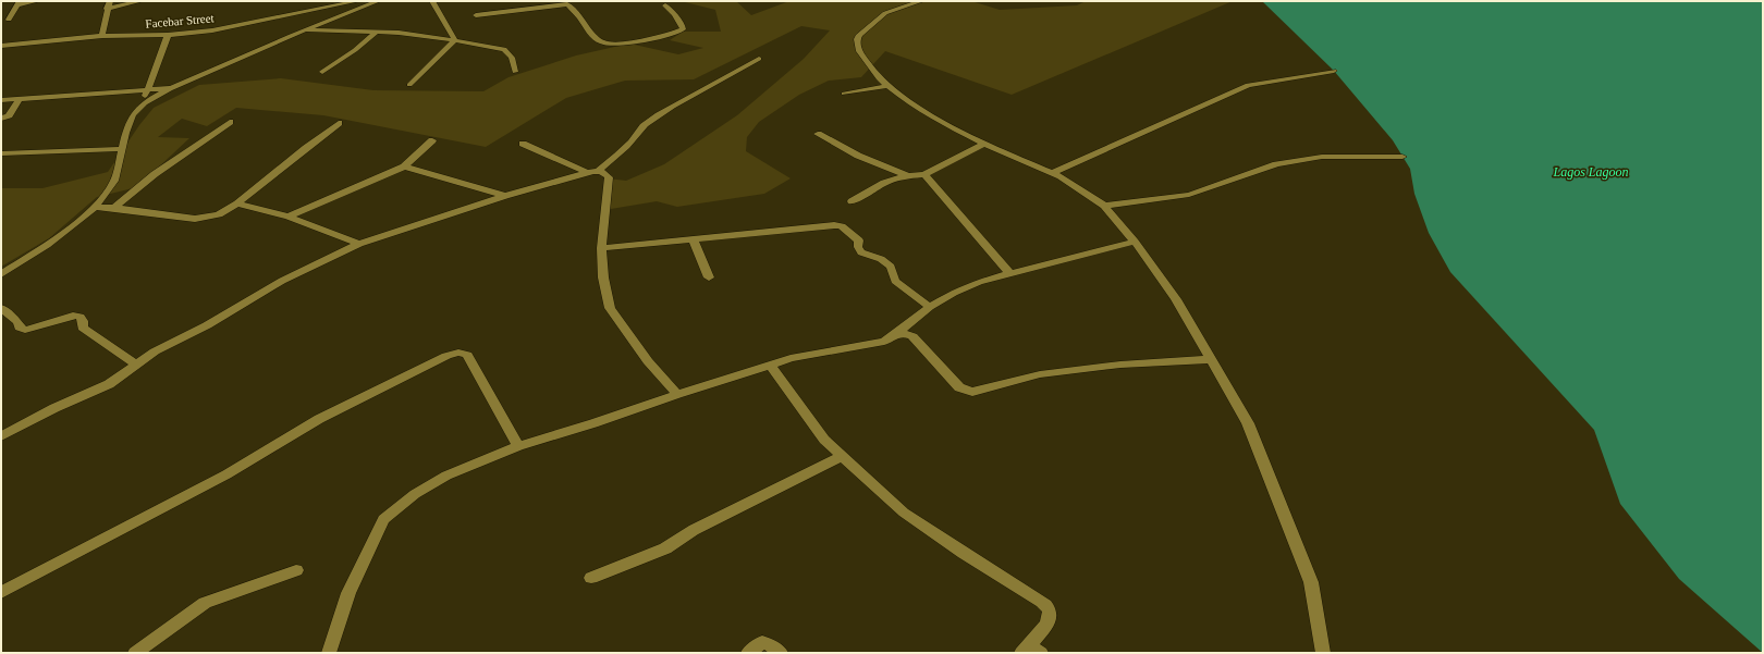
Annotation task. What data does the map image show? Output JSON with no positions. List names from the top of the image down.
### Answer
{
  "streets": {
    "street": ["Facebar Street"]
  },
  "water": ["Lagos Lagoon"]
}
